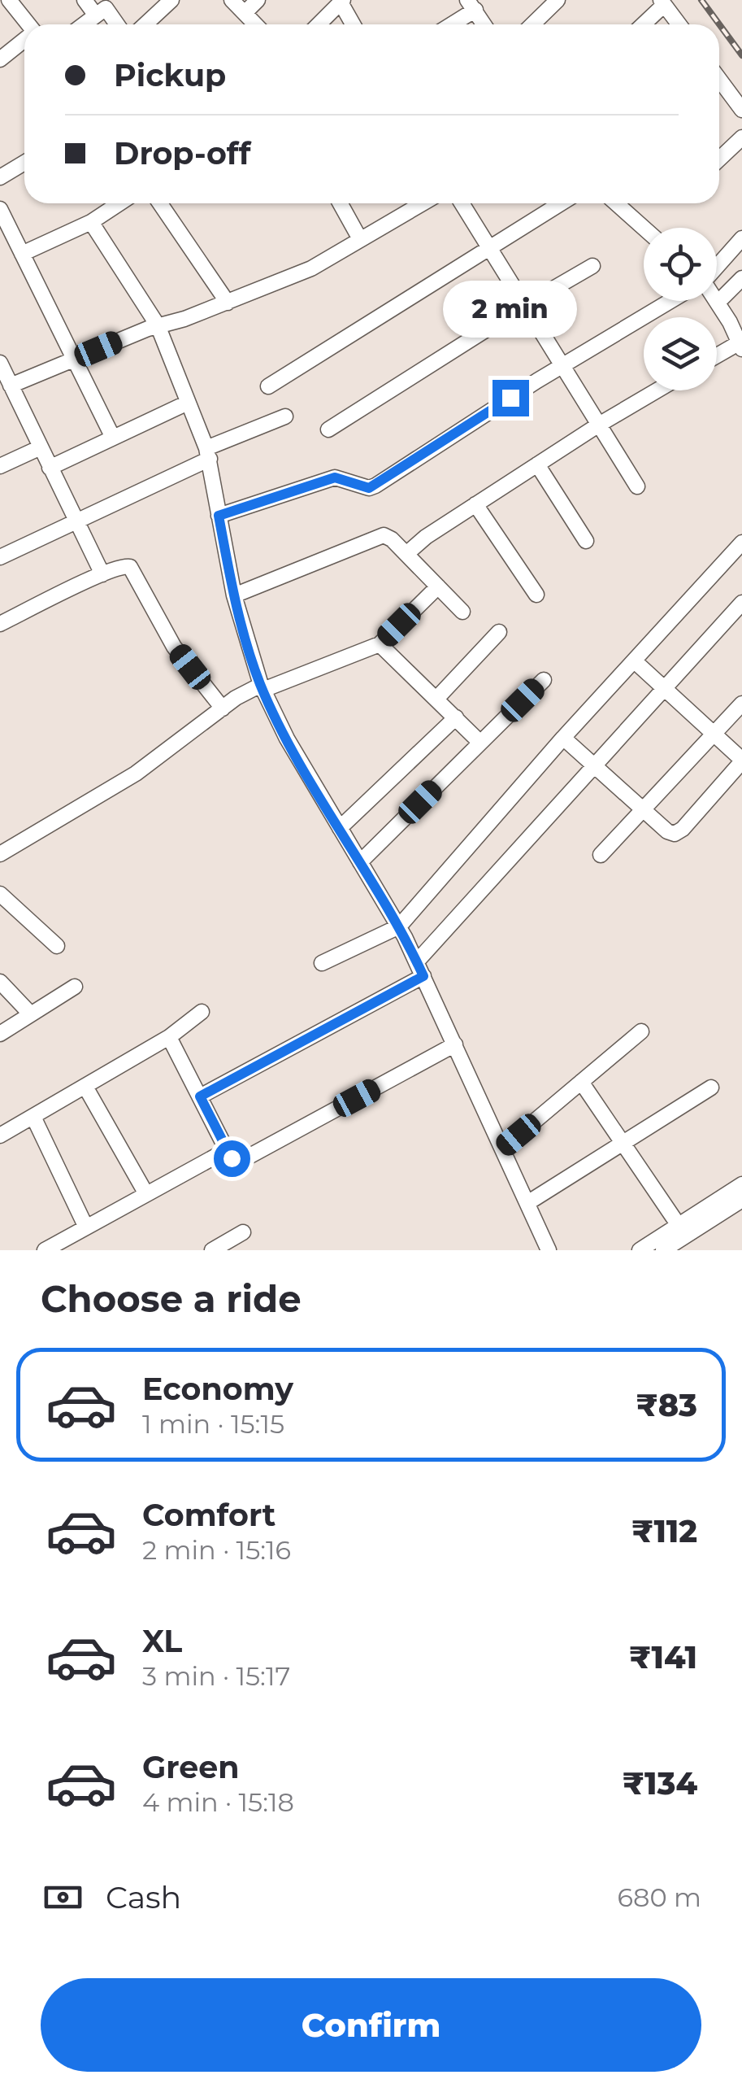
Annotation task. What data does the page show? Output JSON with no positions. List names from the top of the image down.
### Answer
{
  "page": {
    "banner": ["Pickup", "Drop-off"],
    "bubble": "2 min",
    "heading": "Choose a ride",
    "list": [
      {
        "name": "Economy",
        "note": "1 min · 15:15",
        "value": "₹83"
      },
      {
        "name": "Comfort",
        "note": "2 min · 15:16",
        "value": "₹112"
      },
      {
        "name": "XL",
        "note": "3 min · 15:17",
        "value": "₹141"
      },
      {
        "name": "Green",
        "note": "4 min · 15:18",
        "value": "₹134"
      }
    ],
    "pay": ["Cash", "680 m"],
    "buttons": "Confirm"
  }
}
